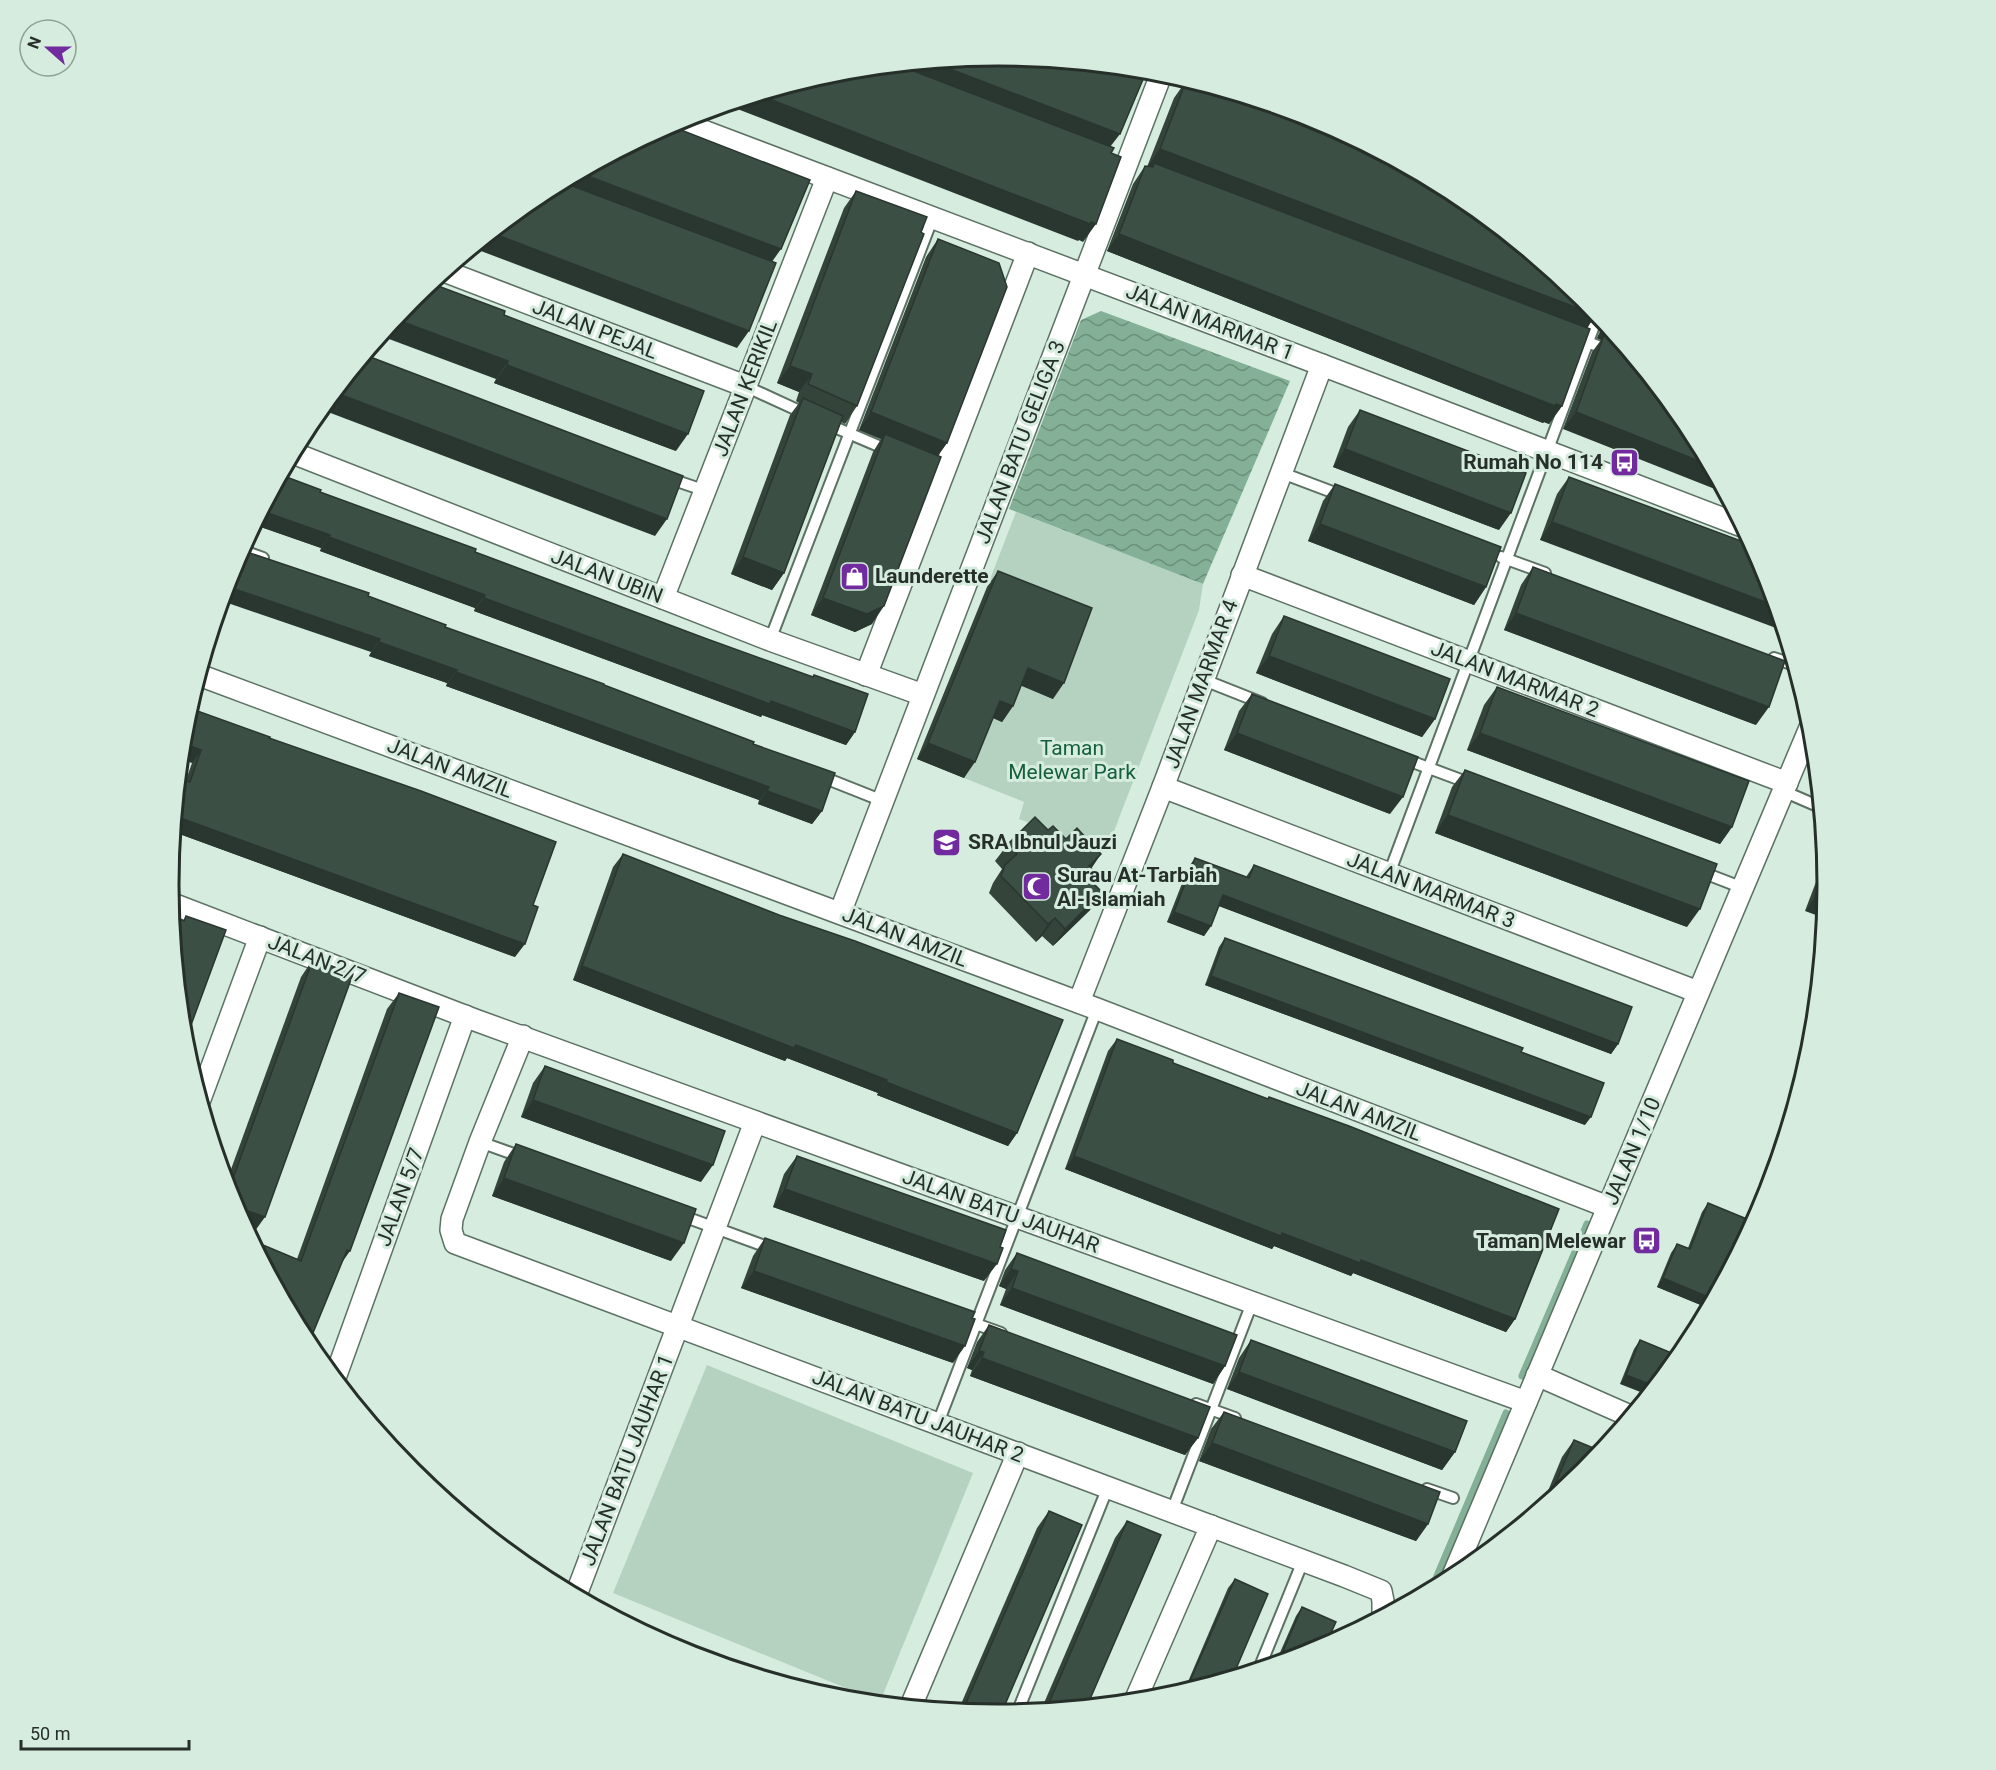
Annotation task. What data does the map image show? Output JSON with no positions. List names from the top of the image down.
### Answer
{
  "streets": {
    "street": [
      "JALAN MARMAR 1",
      "JALAN PEJAL",
      "JALAN KERIKIL",
      "JALAN BATU GELIGA 3",
      "JALAN UBIN",
      "JALAN MARMAR 2",
      "JALAN MARMAR 4",
      "JALAN AMZIL",
      "JALAN MARMAR 3",
      "JALAN 2/7",
      "JALAN 1/10",
      "JALAN 5/7",
      "JALAN BATU JAUHAR",
      "JALAN BATU JAUHAR 2",
      "JALAN BATU JAUHAR 1"
    ]
  },
  "crossings": [
    ["JALAN MARMAR 1", "JALAN KERIKIL"],
    ["JALAN MARMAR 1", "JALAN BATU GELIGA 3"],
    ["JALAN MARMAR 1", "JALAN MARMAR 4"],
    ["JALAN PEJAL", "JALAN KERIKIL"],
    ["JALAN KERIKIL", "JALAN UBIN"],
    ["JALAN BATU GELIGA 3", "JALAN UBIN"],
    ["JALAN BATU GELIGA 3", "JALAN AMZIL"],
    ["JALAN MARMAR 2", "JALAN MARMAR 4"],
    ["JALAN MARMAR 2", "JALAN 1/10"],
    ["JALAN MARMAR 4", "JALAN AMZIL"],
    ["JALAN MARMAR 4", "JALAN MARMAR 3"],
    ["JALAN AMZIL", "JALAN 1/10"],
    ["JALAN MARMAR 3", "JALAN 1/10"],
    ["JALAN 2/7", "JALAN 5/7"],
    ["JALAN 2/7", "JALAN BATU JAUHAR"],
    ["JALAN 1/10", "JALAN BATU JAUHAR"],
    ["JALAN 5/7", "JALAN BATU JAUHAR"],
    ["JALAN BATU JAUHAR", "JALAN BATU JAUHAR 1"],
    ["JALAN BATU JAUHAR 2", "JALAN BATU JAUHAR 1"]
  ],
  "parks": ["Taman Melewar Park"],
  "places": {
    "bus stop": ["Rumah No 114", "Taman Melewar"],
    "shop": ["Launderette"],
    "school or university": ["SRA Ibnul Jauzi"],
    "mosque": ["Surau At-Tarbiah Al-Islamiah"]
  },
  "scale_bar": "50 m",
  "north": "left"
}
